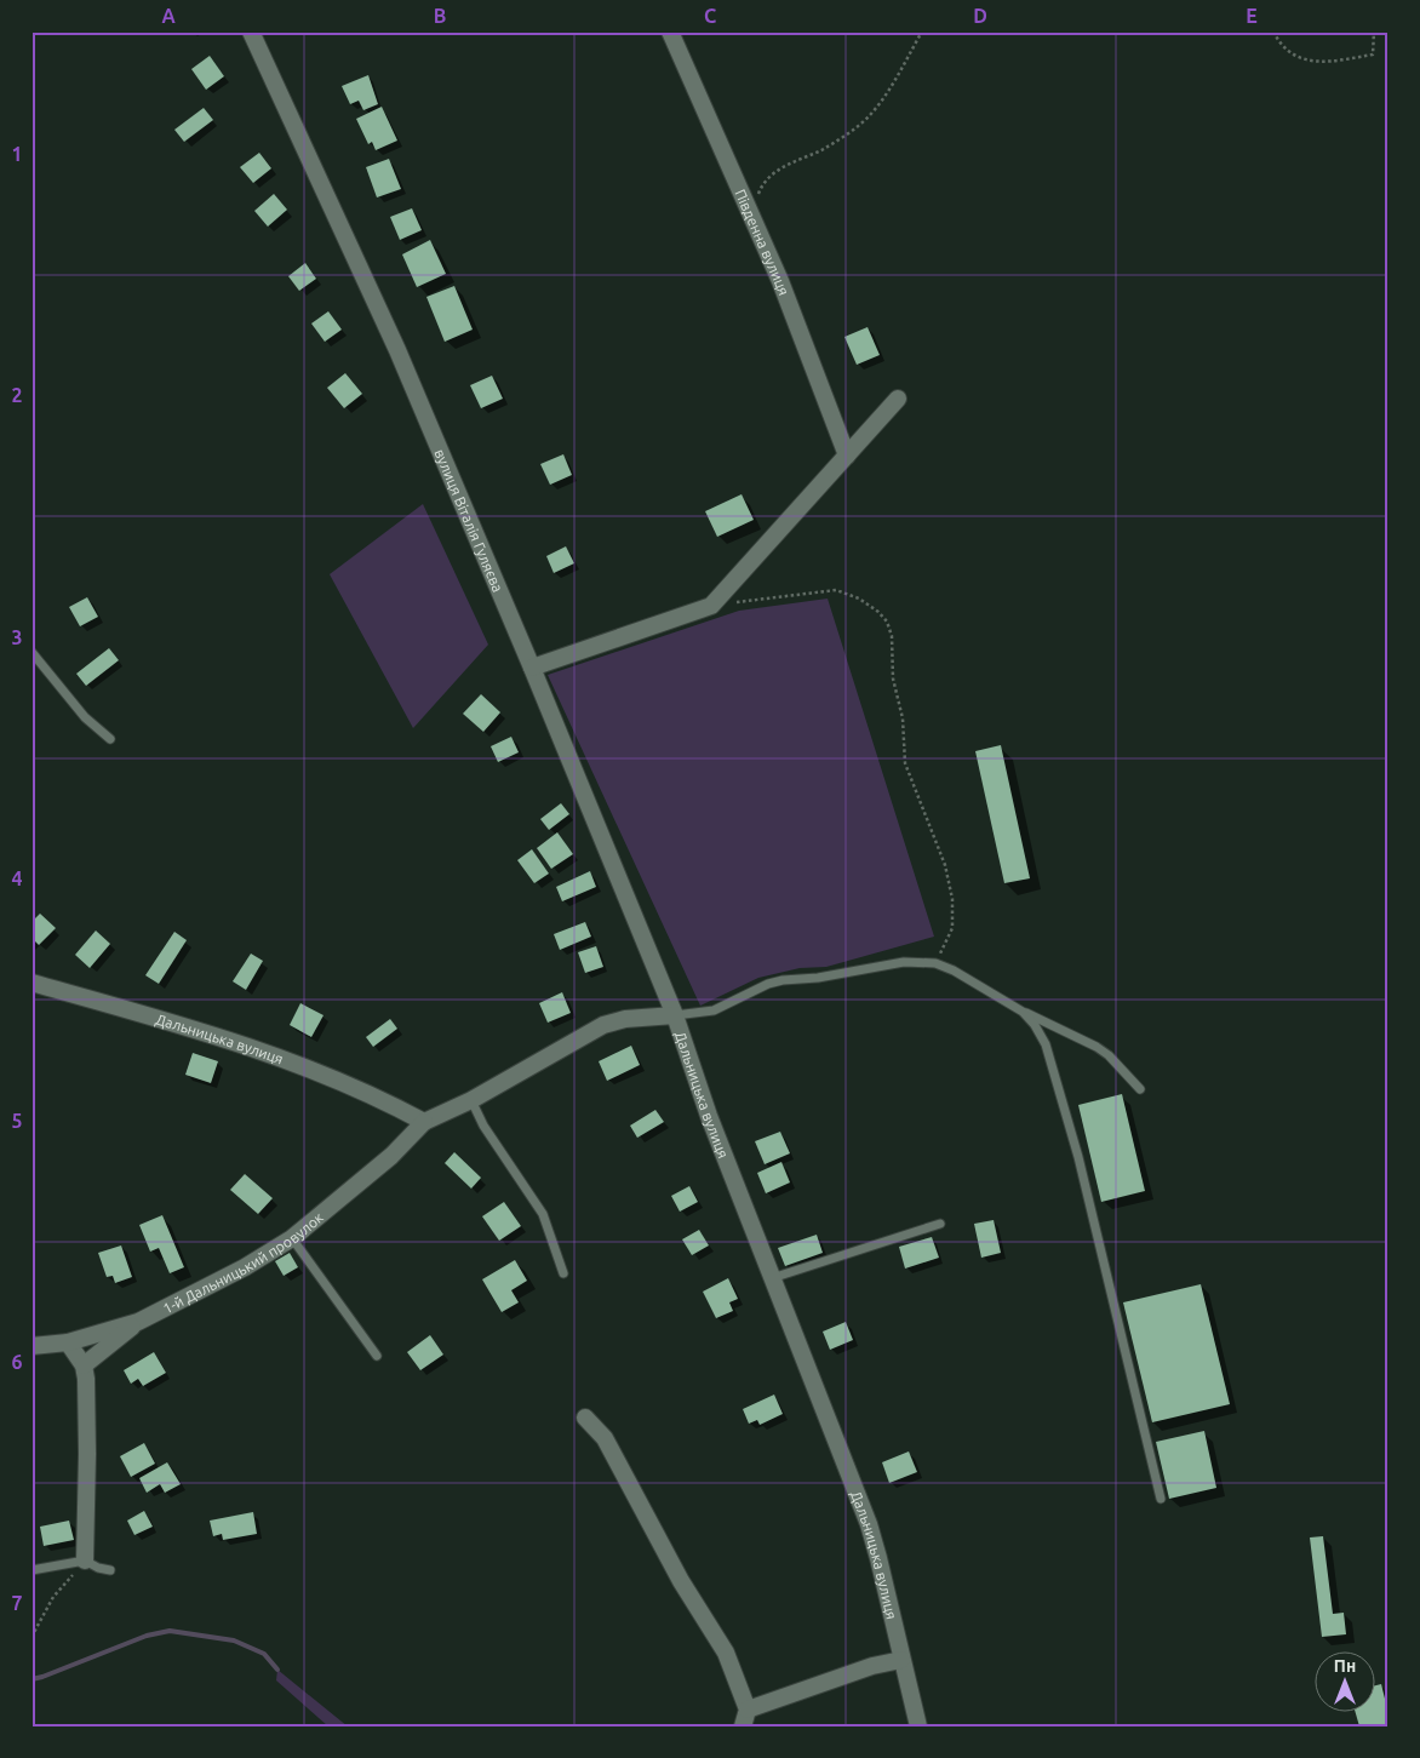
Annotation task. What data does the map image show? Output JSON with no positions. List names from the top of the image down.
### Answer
{
  "streets": {
    "street": [
      "Південна вулиця",
      "вулиця Віталія Гуляєва",
      "Дальницька вулиця",
      "1-й Дальницький провулок"
    ]
  },
  "crossings": [
    ["вулиця Віталія Гуляєва", "Дальницька вулиця"],
    ["Дальницька вулиця", "1-й Дальницький провулок"]
  ],
  "north": "top",
  "grid": {
    "columns": [
      "A",
      "B",
      "C",
      "D",
      "E"
    ],
    "rows": [
      "1",
      "2",
      "3",
      "4",
      "5",
      "6",
      "7"
    ]
  }
}
